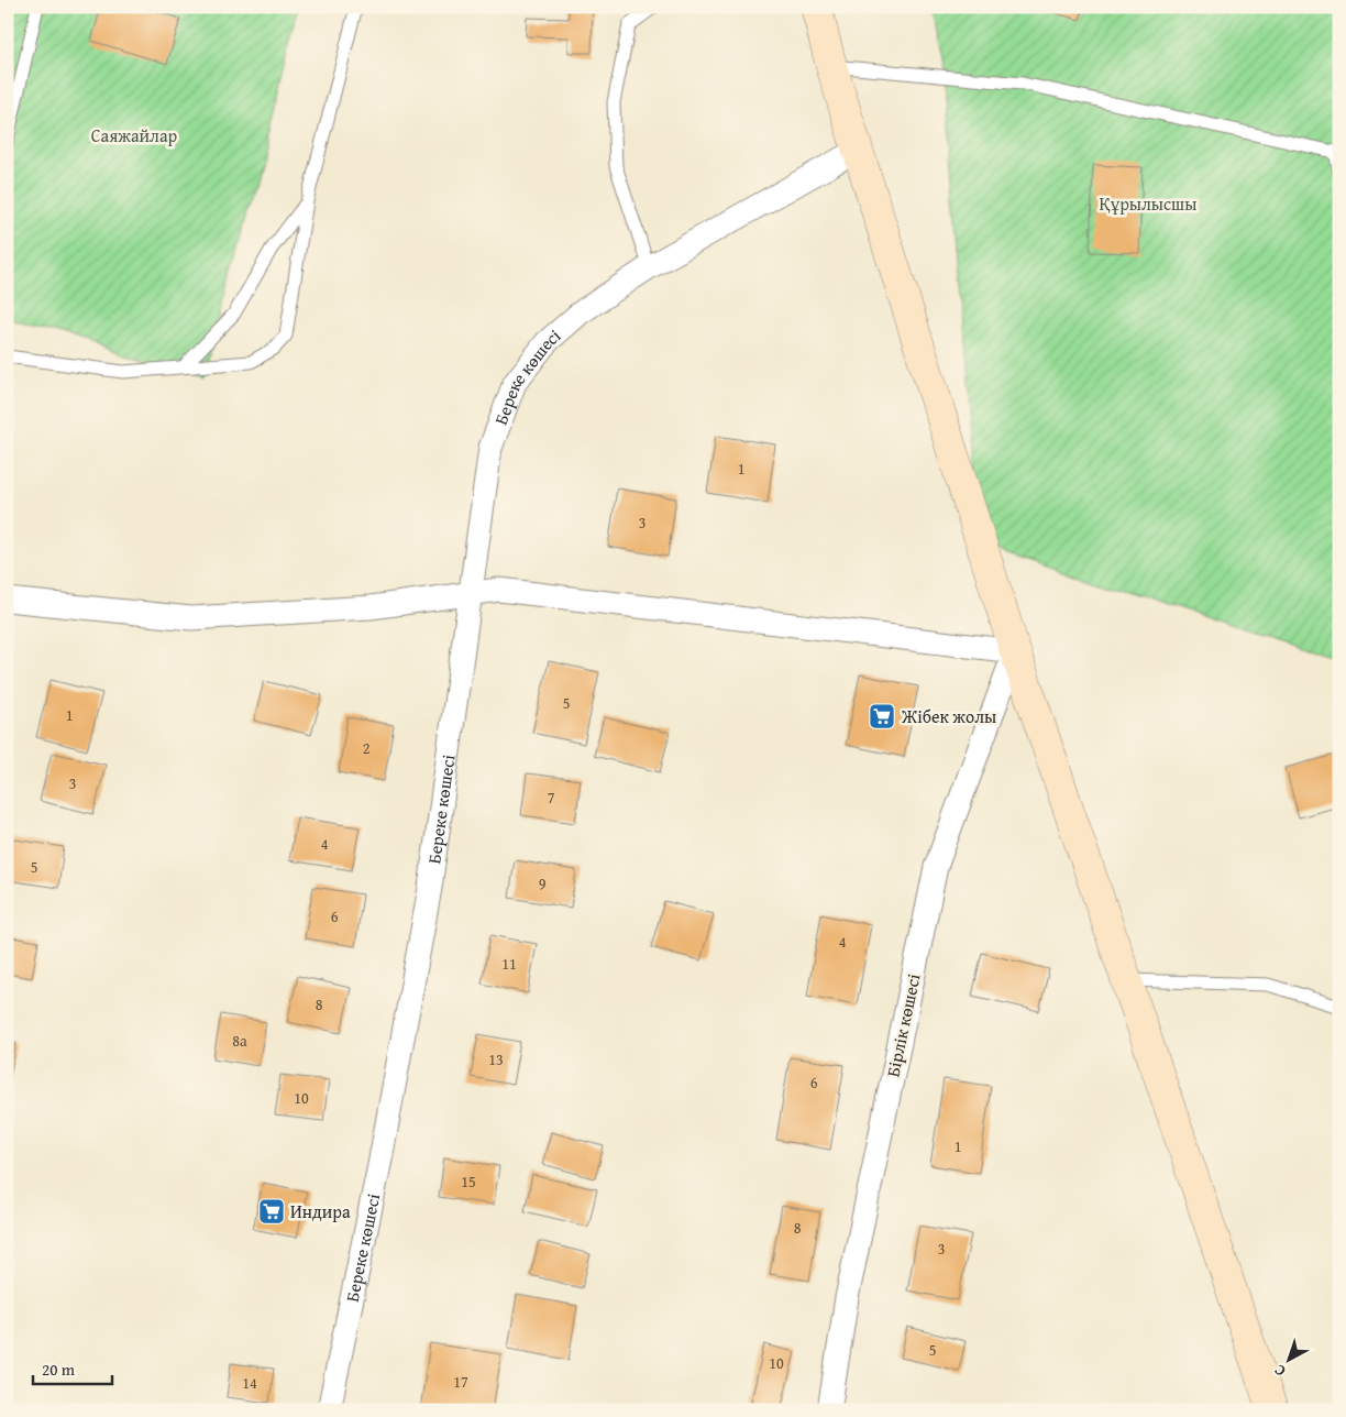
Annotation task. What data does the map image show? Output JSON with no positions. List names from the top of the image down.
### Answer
{
  "streets": {
    "street": ["Береке көшесі", "Бірлік көшесі"]
  },
  "parks": ["Саяжайлар", "Құрылысшы"],
  "places": {
    "supermarket": ["Жібек жолы", "Индира"]
  },
  "house_numbers": [
    "1",
    "3",
    "5",
    "1",
    "2",
    "3",
    "7",
    "4",
    "5",
    "9",
    "6",
    "4",
    "11",
    "8",
    "8а",
    "13",
    "6",
    "10",
    "1",
    "15",
    "8",
    "3",
    "5",
    "10",
    "17",
    "14"
  ],
  "scale_bar": "20 m",
  "north": "bottom left"
}
